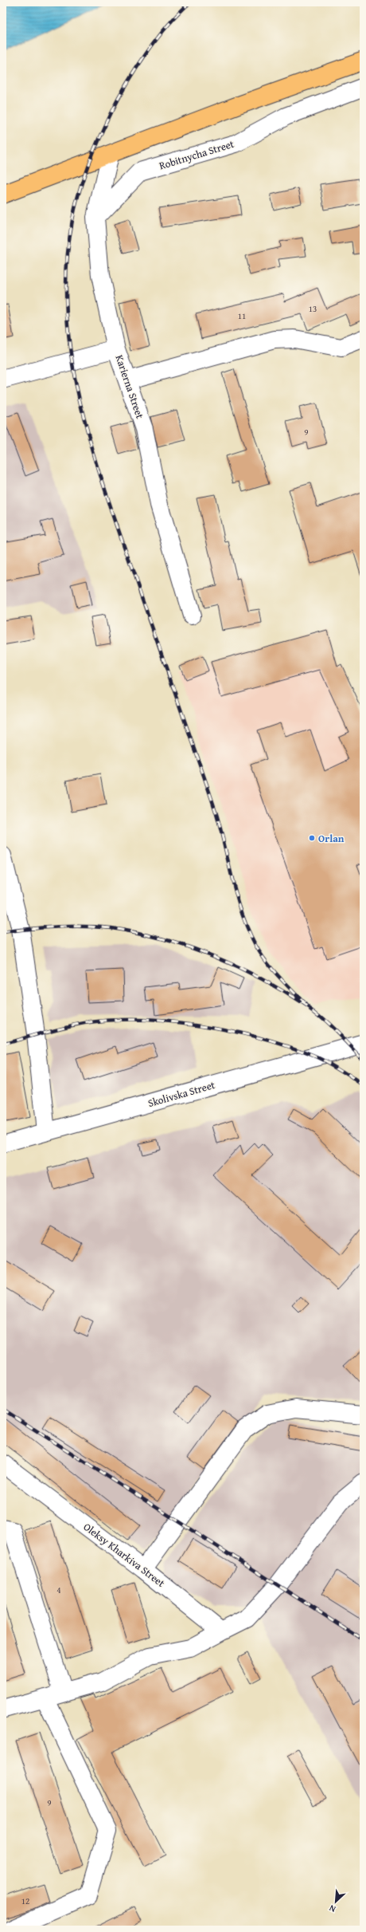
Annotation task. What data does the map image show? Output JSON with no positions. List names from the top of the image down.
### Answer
{
  "streets": {
    "street": [
      "Robitnycha Street",
      "Karierna Street",
      "Skolivska Street",
      "Oleksy Kharkiva Street"
    ]
  },
  "crossings": [
    ["Robitnycha Street", "Karierna Street"]
  ],
  "places": ["Orlan"],
  "house_numbers": [
    "13",
    "11",
    "9",
    "4",
    "9",
    "12"
  ],
  "north": "bottom left"
}
